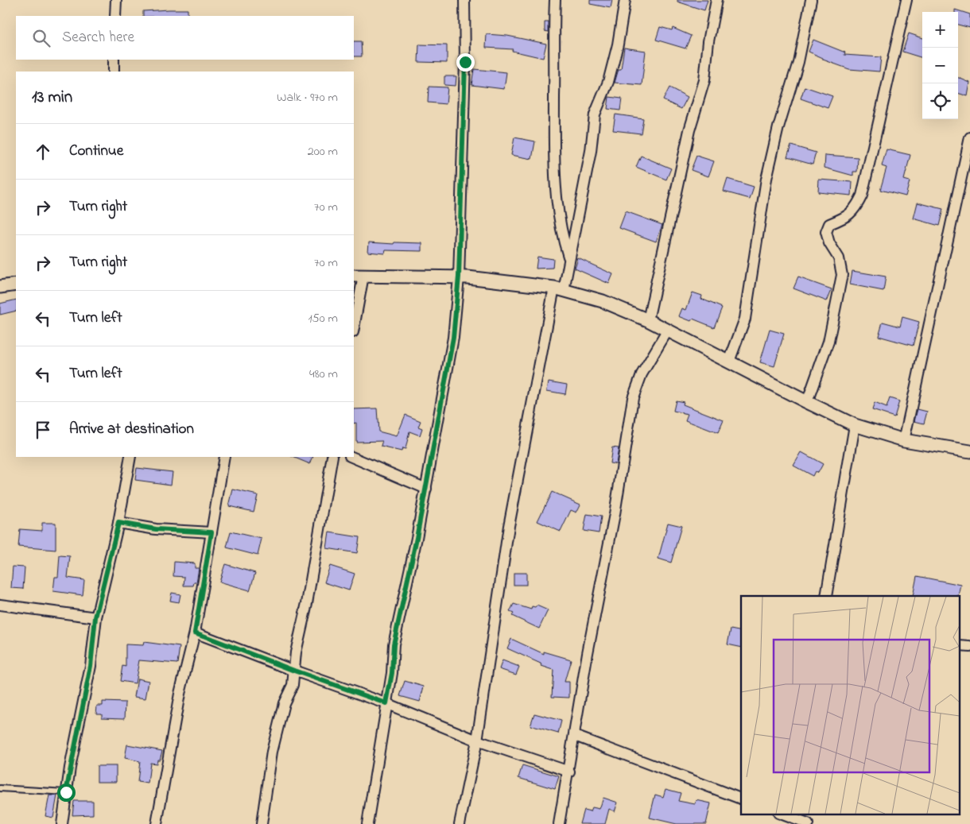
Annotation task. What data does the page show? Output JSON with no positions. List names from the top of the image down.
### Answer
{
  "page": {
    "map_buttons": ["+", "−"],
    "search": "Search here",
    "heading": ["13 min", "Walk · 970 m"],
    "list": [
      ["Continue", "200 m"],
      ["Turn right", "70 m"],
      ["Turn right", "70 m"],
      ["Turn left", "150 m"],
      ["Turn left", "480 m"],
      "Arrive at destination"
    ]
  }
}
